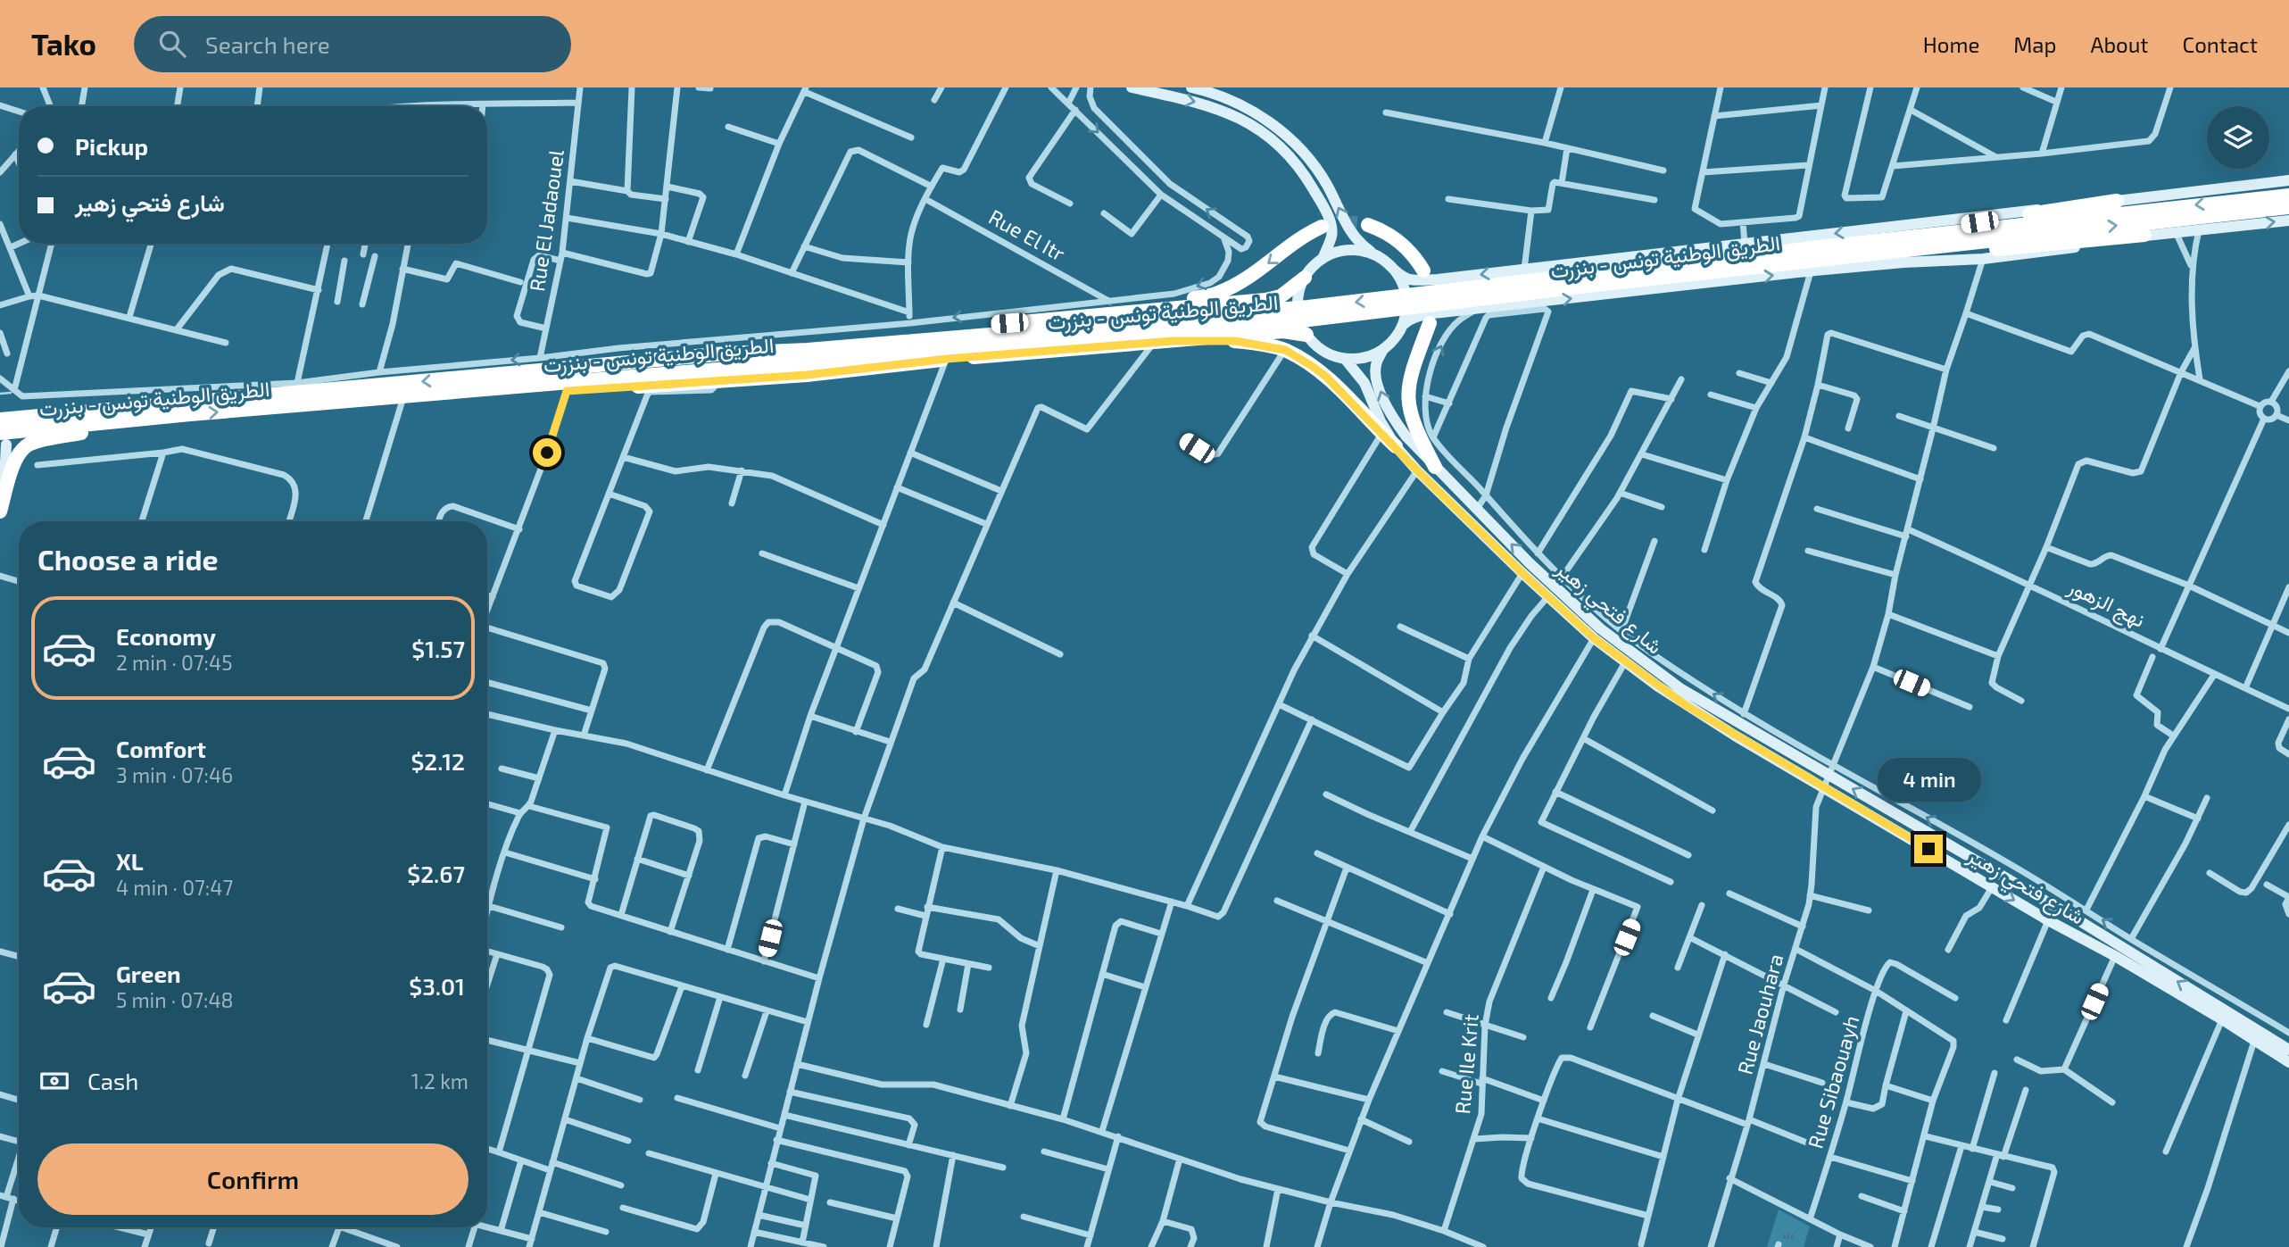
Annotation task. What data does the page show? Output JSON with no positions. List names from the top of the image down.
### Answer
{
  "streets": {
    "highway": ["الطريق الوطنية تونس - بنزرت"],
    "street": [
      "Rue El Jadaouel",
      "Rue El Itr",
      "نهج الزهور",
      "شارع فتحي زهير",
      "Rue Jaouhara",
      "Rue Ile Krit",
      "Rue Sibaouayh"
    ]
  },
  "crossings": [
    ["نهج الزهور", "Rue Jaouhara"],
    ["شارع فتحي زهير", "Rue Jaouhara"]
  ],
  "page": {
    "header": "Tako",
    "search": "Search here",
    "nav": [
      "Home",
      "Map",
      "About",
      "Contact"
    ],
    "banner": ["Pickup", "شارع فتحي زهير"],
    "heading": "Choose a ride",
    "list": [
      {
        "name": "Economy",
        "note": "2 min · 07:45",
        "value": "$1.57"
      },
      {
        "name": "Comfort",
        "note": "3 min · 07:46",
        "value": "$2.12"
      },
      {
        "name": "XL",
        "note": "4 min · 07:47",
        "value": "$2.67"
      },
      {
        "name": "Green",
        "note": "5 min · 07:48",
        "value": "$3.01"
      }
    ],
    "bubble": "4 min",
    "pay": ["Cash", "1.2 km"],
    "buttons": "Confirm"
  }
}
